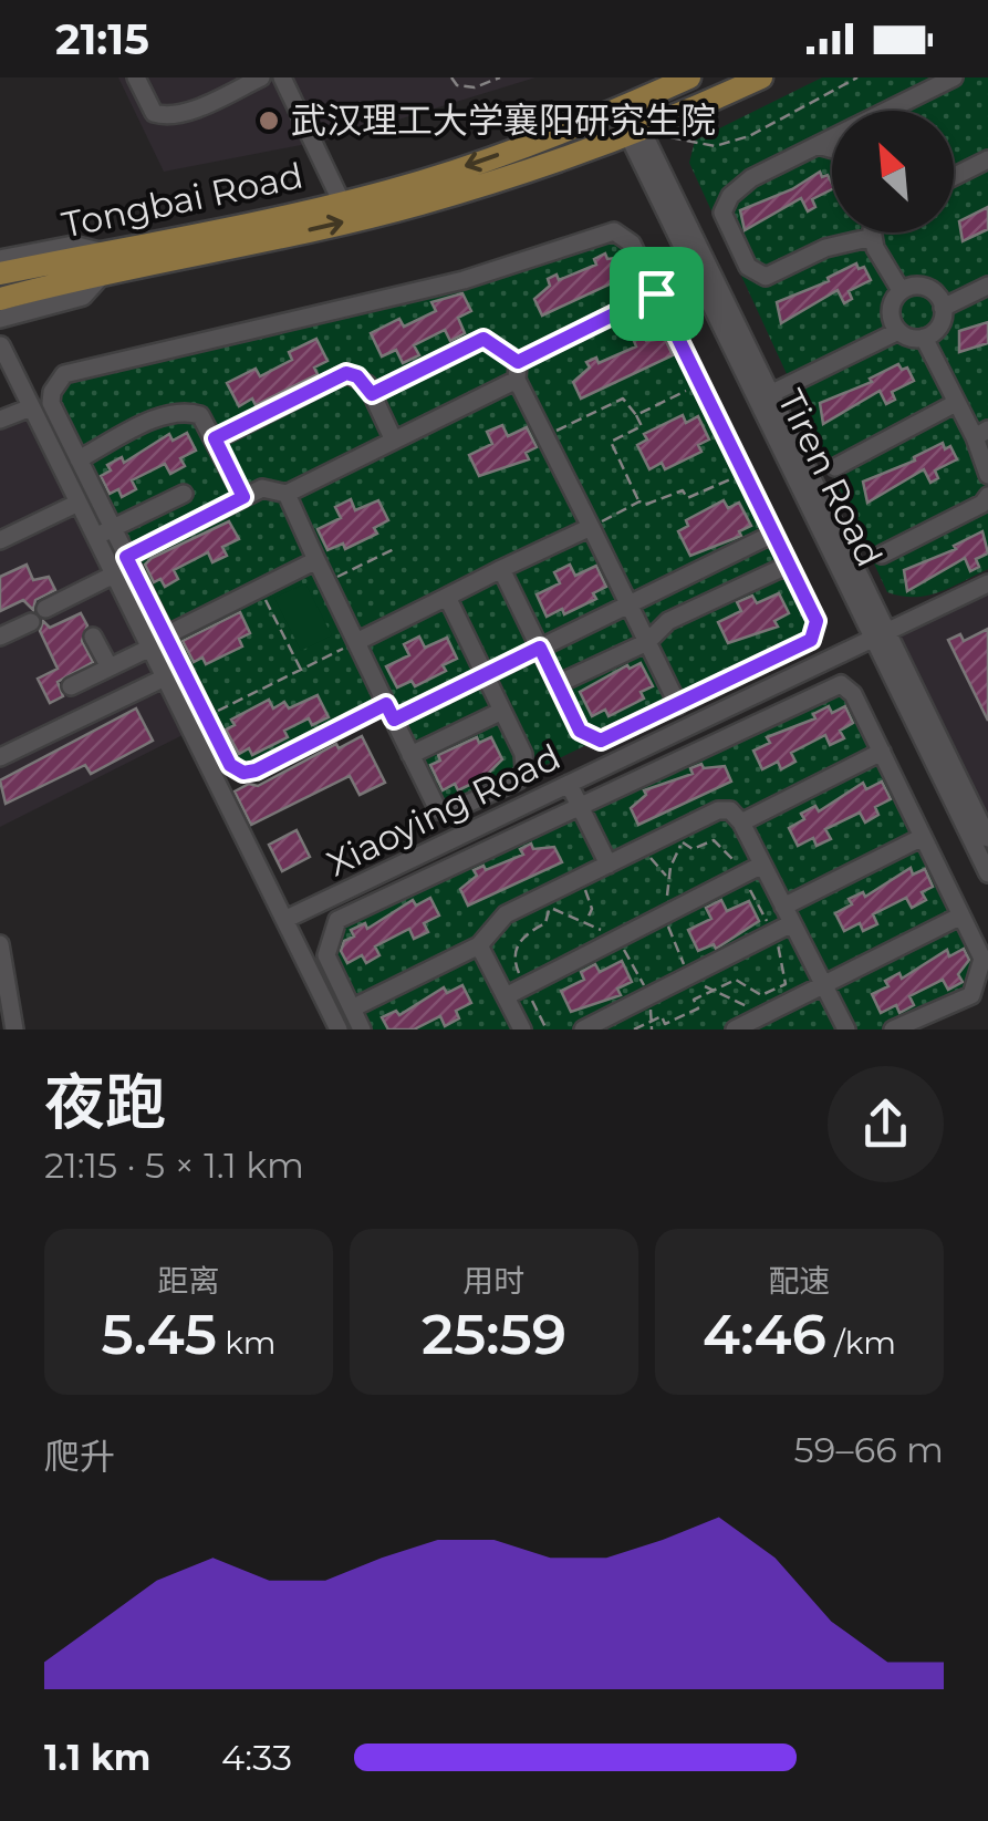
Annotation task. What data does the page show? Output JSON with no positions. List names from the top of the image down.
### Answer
{
  "streets": {
    "main road": ["Tongbai Road"],
    "street": ["Tiren Road", "Xiaoying Road"]
  },
  "crossings": [
    ["Tongbai Road", "Tiren Road"],
    ["Tiren Road", "Xiaoying Road"]
  ],
  "places": ["武汉理工大学襄阳研究生院"],
  "north": "top left",
  "page": {
    "status": "21:15",
    "heading": ["夜跑", "21:15 · 5 × 1.1 km"],
    "stats": [
      ["距离", "5.45 km"],
      ["用时", "25:59"],
      ["配速", "4:46 /km"]
    ],
    "chart": ["爬升", "59–66 m"],
    "list": [
      {
        "name": "1.1 km",
        "note": "4:33"
      }
    ]
  }
}
